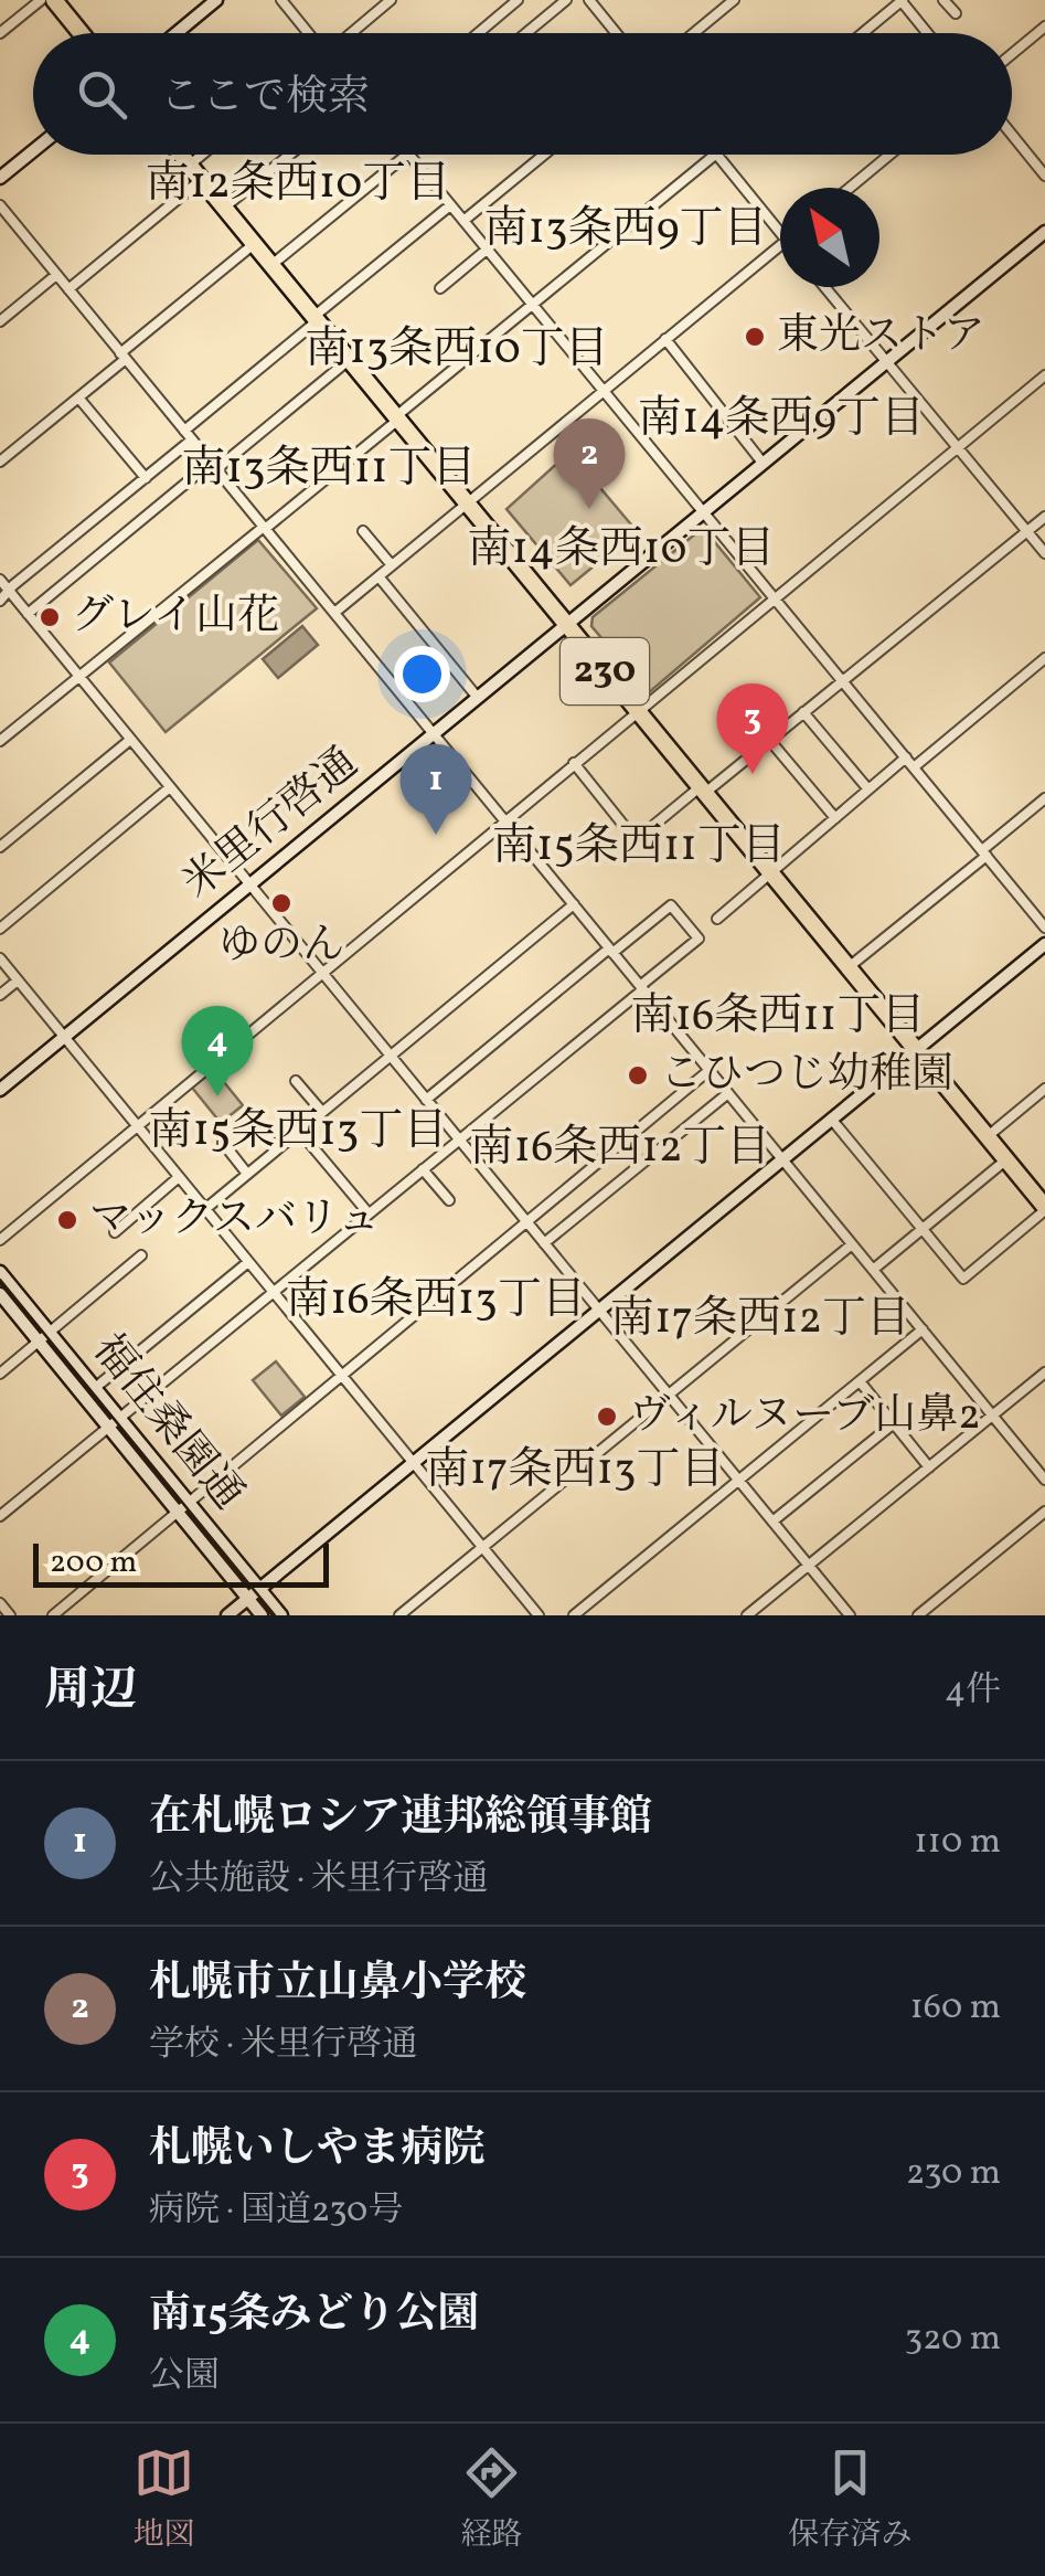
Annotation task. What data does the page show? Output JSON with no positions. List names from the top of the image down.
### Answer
{
  "streets": {
    "highway": ["230"],
    "street": ["米里行啓通", "福住桑園通"]
  },
  "crossings": [
    ["230", "米里行啓通"]
  ],
  "districts": [
    "南12条西10丁目",
    "南13条西9丁目",
    "南13条西10丁目",
    "南14条西9丁目",
    "南13条西11丁目",
    "南14条西10丁目",
    "南15条西11丁目",
    "南16条西11丁目",
    "南15条西13丁目",
    "南16条西12丁目",
    "南16条西13丁目",
    "南17条西12丁目",
    "南17条西13丁目"
  ],
  "places": [
    "東光ストア",
    "グレイ山花",
    "ゆのん",
    "こひつじ幼稚園",
    "マックスバリュ",
    "ヴィルヌーブ山鼻2"
  ],
  "scale_bar": "200 m",
  "north": "top left",
  "page": {
    "search": "ここで検索",
    "pins": [
      "2",
      "3",
      "1",
      "4"
    ],
    "scale": "200 m",
    "heading": ["周辺", "4件"],
    "list": [
      {
        "mark": "1",
        "name": "在札幌ロシア連邦総領事館",
        "note": "公共施設 · 米里行啓通",
        "value": "110 m"
      },
      {
        "mark": "2",
        "name": "札幌市立山鼻小学校",
        "note": "学校 · 米里行啓通",
        "value": "160 m"
      },
      {
        "mark": "3",
        "name": "札幌いしやま病院",
        "note": "病院 · 国道230号",
        "value": "230 m"
      },
      {
        "mark": "4",
        "name": "南15条みどり公園",
        "note": "公園",
        "value": "320 m"
      }
    ],
    "nav": ["地図", "経路", "保存済み"]
  }
}
